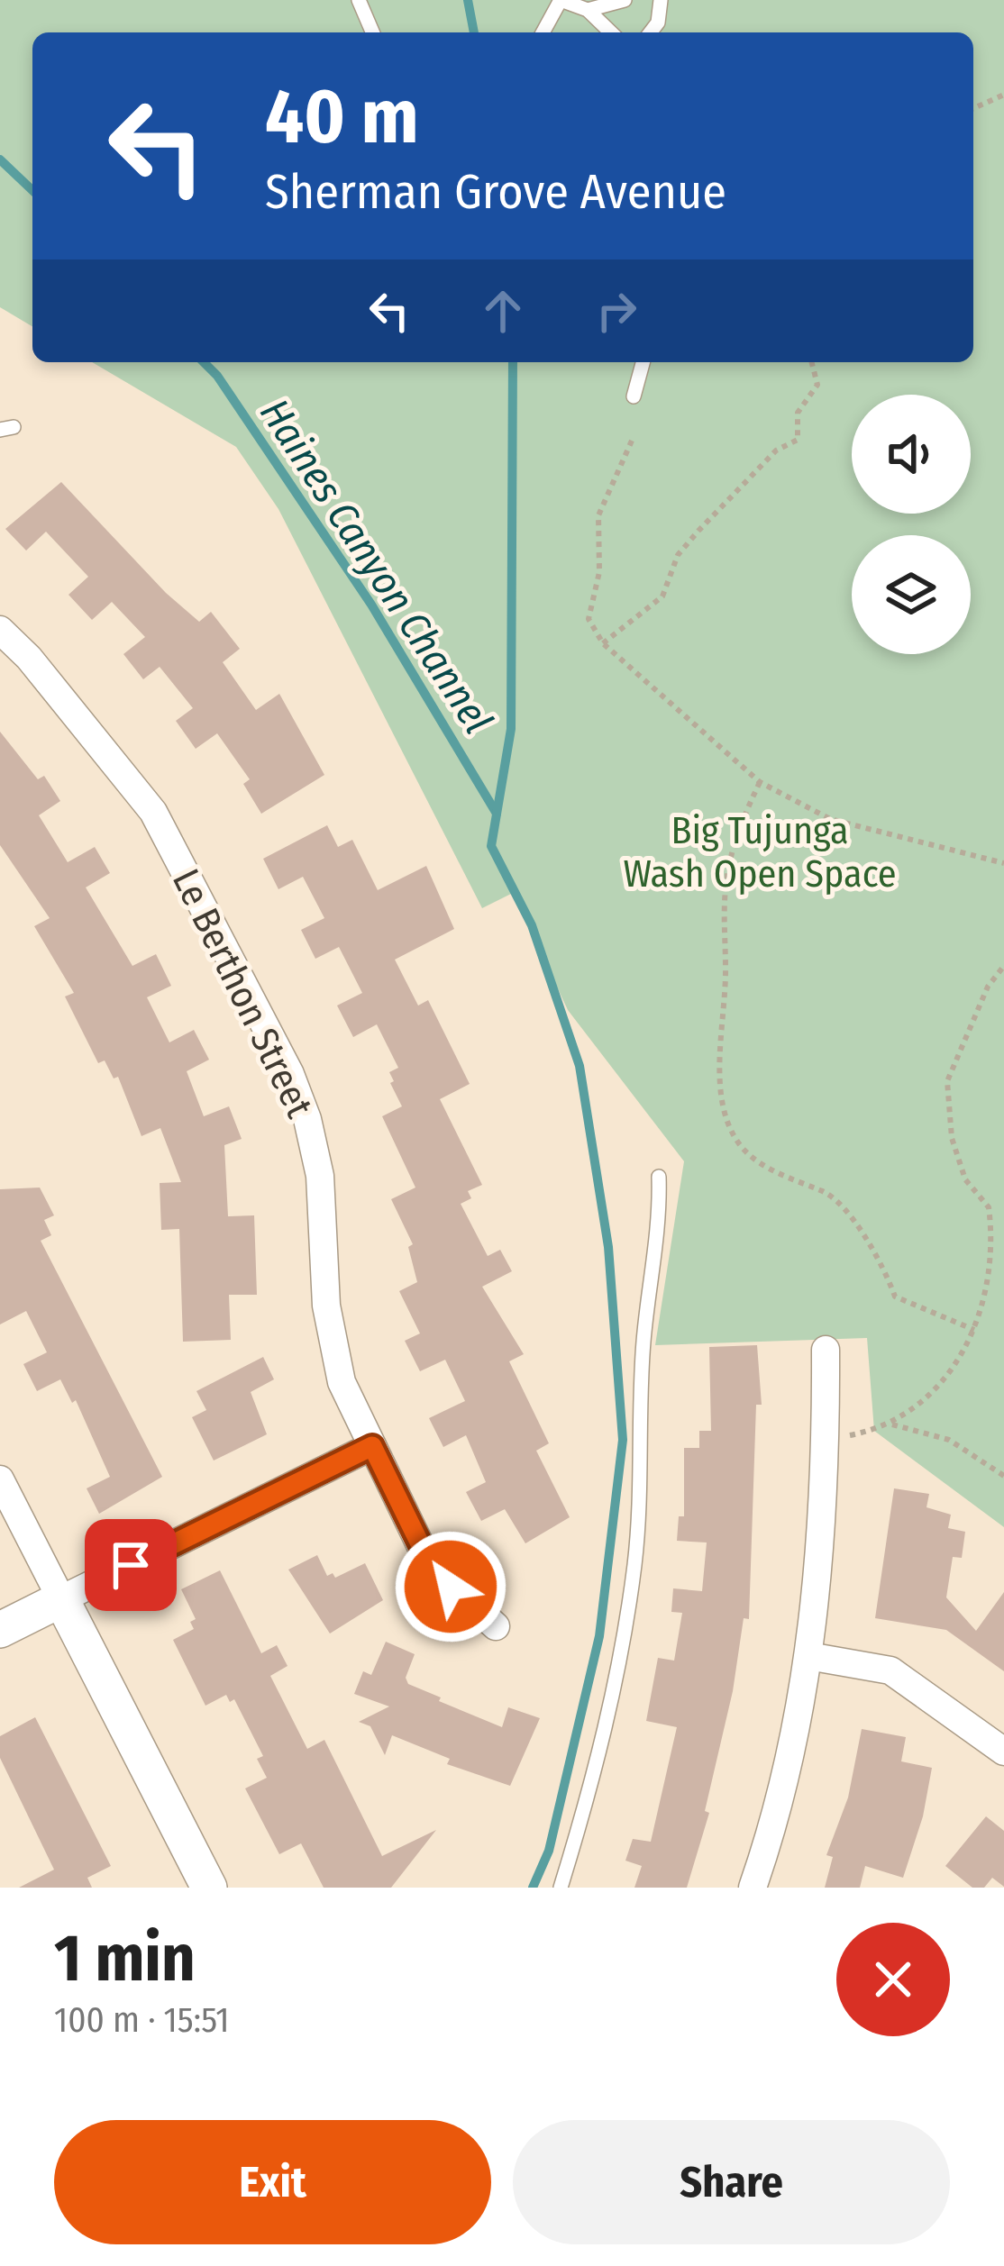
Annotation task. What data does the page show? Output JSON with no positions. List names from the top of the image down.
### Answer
{
  "streets": {
    "street": ["Le Berthon Street"]
  },
  "water": ["Haines Canyon Channel"],
  "parks": ["Big Tujunga Wash Open Space"],
  "page": {
    "turn": ["40 m", "Sherman Grove Avenue"],
    "heading": ["1 min", "100 m · 15:51"],
    "buttons": ["Exit", "Share"]
  }
}
